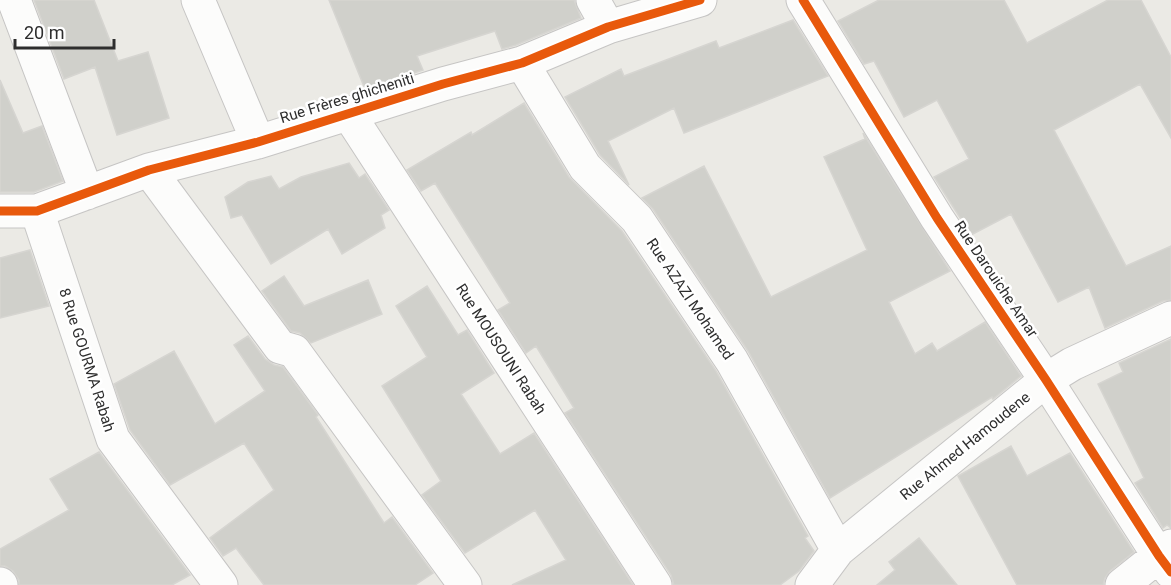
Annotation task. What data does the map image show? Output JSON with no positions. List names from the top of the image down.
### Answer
{
  "streets": {
    "street": [
      "Rue Frères ghicheniti",
      "Rue Darouiche Amar",
      "Rue AZAZI Mohamed",
      "Rue MOUSOUNI Rabah",
      "8 Rue GOURMA Rabah",
      "Rue Ahmed Hamoudene"
    ]
  },
  "crossings": [
    ["Rue Frères ghicheniti", "Rue AZAZI Mohamed"],
    ["Rue Frères ghicheniti", "Rue MOUSOUNI Rabah"],
    ["Rue Frères ghicheniti", "8 Rue GOURMA Rabah"],
    ["Rue Darouiche Amar", "Rue Ahmed Hamoudene"],
    ["Rue AZAZI Mohamed", "Rue Ahmed Hamoudene"]
  ],
  "scale_bar": "20 m"
}
